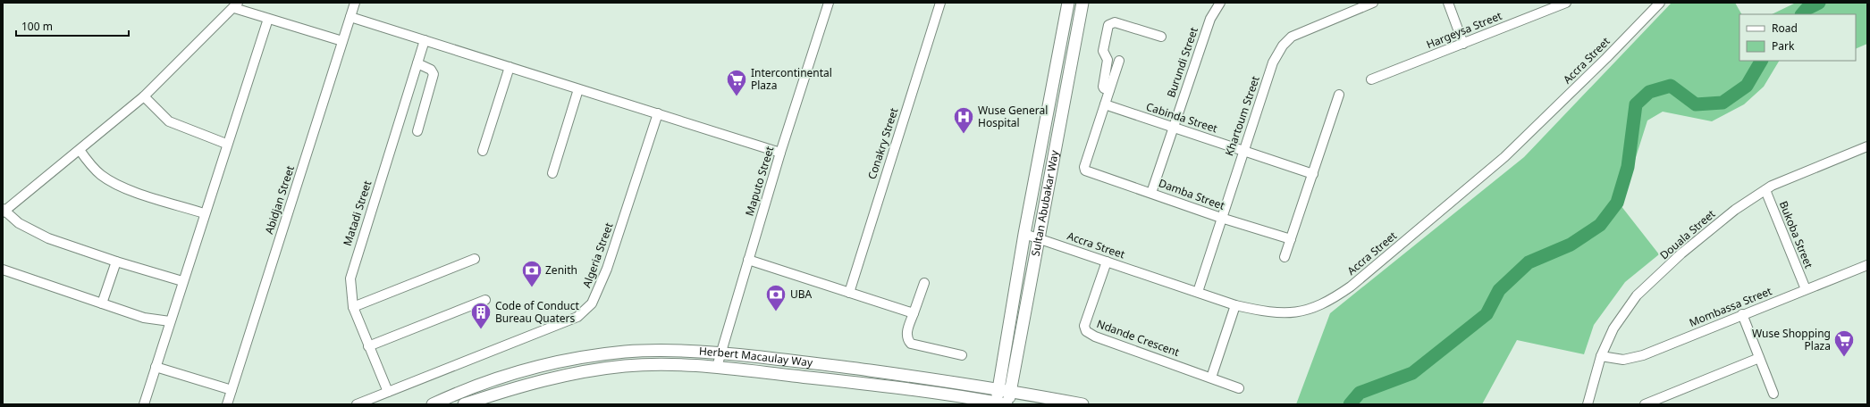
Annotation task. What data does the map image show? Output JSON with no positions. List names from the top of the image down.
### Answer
{
  "streets": {
    "main road": ["Sultan Abubakar Way", "Herbert Macaulay Way"],
    "street": [
      "Hargeysa Street",
      "Accra Street",
      "Burundi Street",
      "Khartoum Street",
      "Cabinda Street",
      "Conakry Street",
      "Maputo Street",
      "Damba Street",
      "Abidjan Street",
      "Matadi Street",
      "Douala Street",
      "Bukoba Street",
      "Algeria Street",
      "Mombassa Street",
      "Ndande Crescent"
    ]
  },
  "crossings": [
    ["Accra Street", "Khartoum Street"],
    ["Accra Street", "Sultan Abubakar Way"],
    ["Accra Street", "Ndande Crescent"],
    ["Burundi Street", "Cabinda Street"],
    ["Burundi Street", "Damba Street"],
    ["Khartoum Street", "Cabinda Street"],
    ["Khartoum Street", "Damba Street"],
    ["Cabinda Street", "Damba Street"],
    ["Maputo Street", "Herbert Macaulay Way"],
    ["Sultan Abubakar Way", "Herbert Macaulay Way"],
    ["Matadi Street", "Algeria Street"],
    ["Douala Street", "Bukoba Street"],
    ["Douala Street", "Mombassa Street"],
    ["Bukoba Street", "Mombassa Street"]
  ],
  "places": {
    "supermarket": ["Intercontinental Plaza", "Wuse Shopping Plaza"],
    "hospital": ["Wuse General Hospital"],
    "bank": ["Zenith", "UBA"],
    "building": ["Code of Conduct Bureau Quaters"]
  },
  "legend": ["Road", "Park"],
  "scale_bar": "100 m"
}
